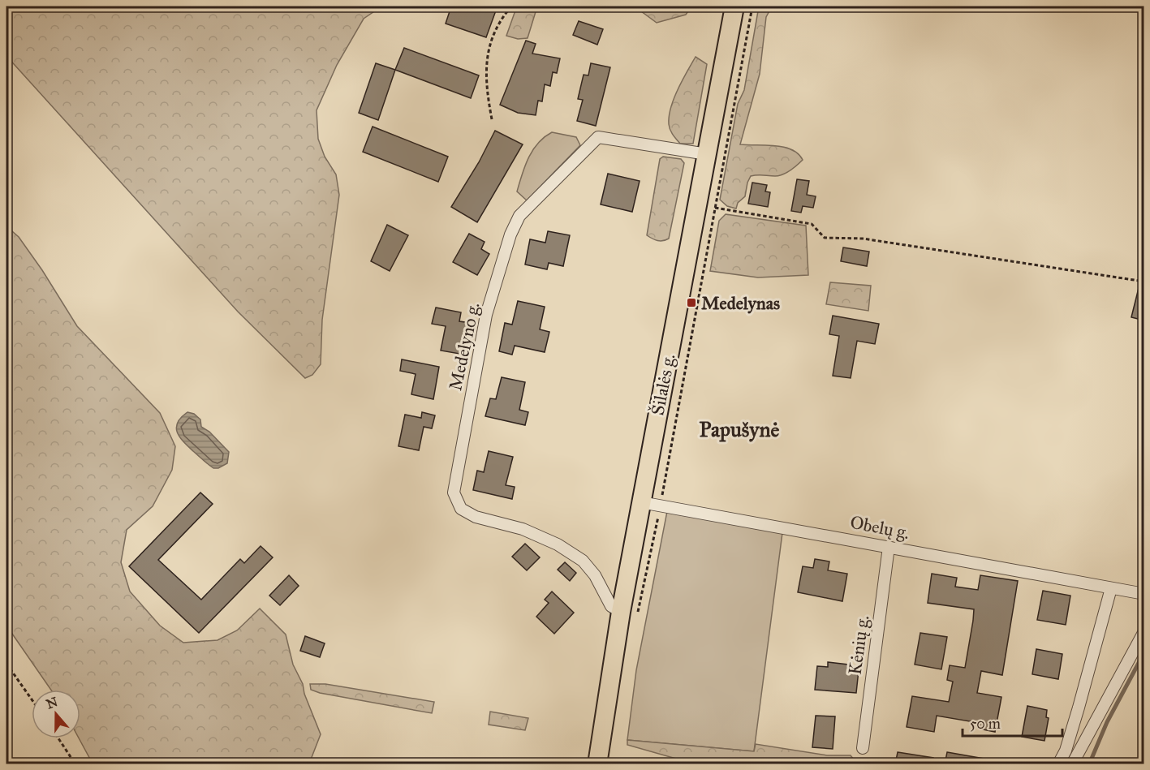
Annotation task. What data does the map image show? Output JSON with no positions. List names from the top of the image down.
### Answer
{
  "streets": {
    "main road": ["Šilalės g."],
    "street": ["Medelyno g.", "Obelų g.", "Kėnių g."]
  },
  "crossings": [
    ["Medelyno g.", "Šilalės g."],
    ["Šilalės g.", "Obelų g."],
    ["Obelų g.", "Kėnių g."]
  ],
  "districts": ["Papušynė"],
  "places": {
    "transit": ["Medelynas"]
  },
  "scale_bar": "50 m",
  "north": "top"
}
